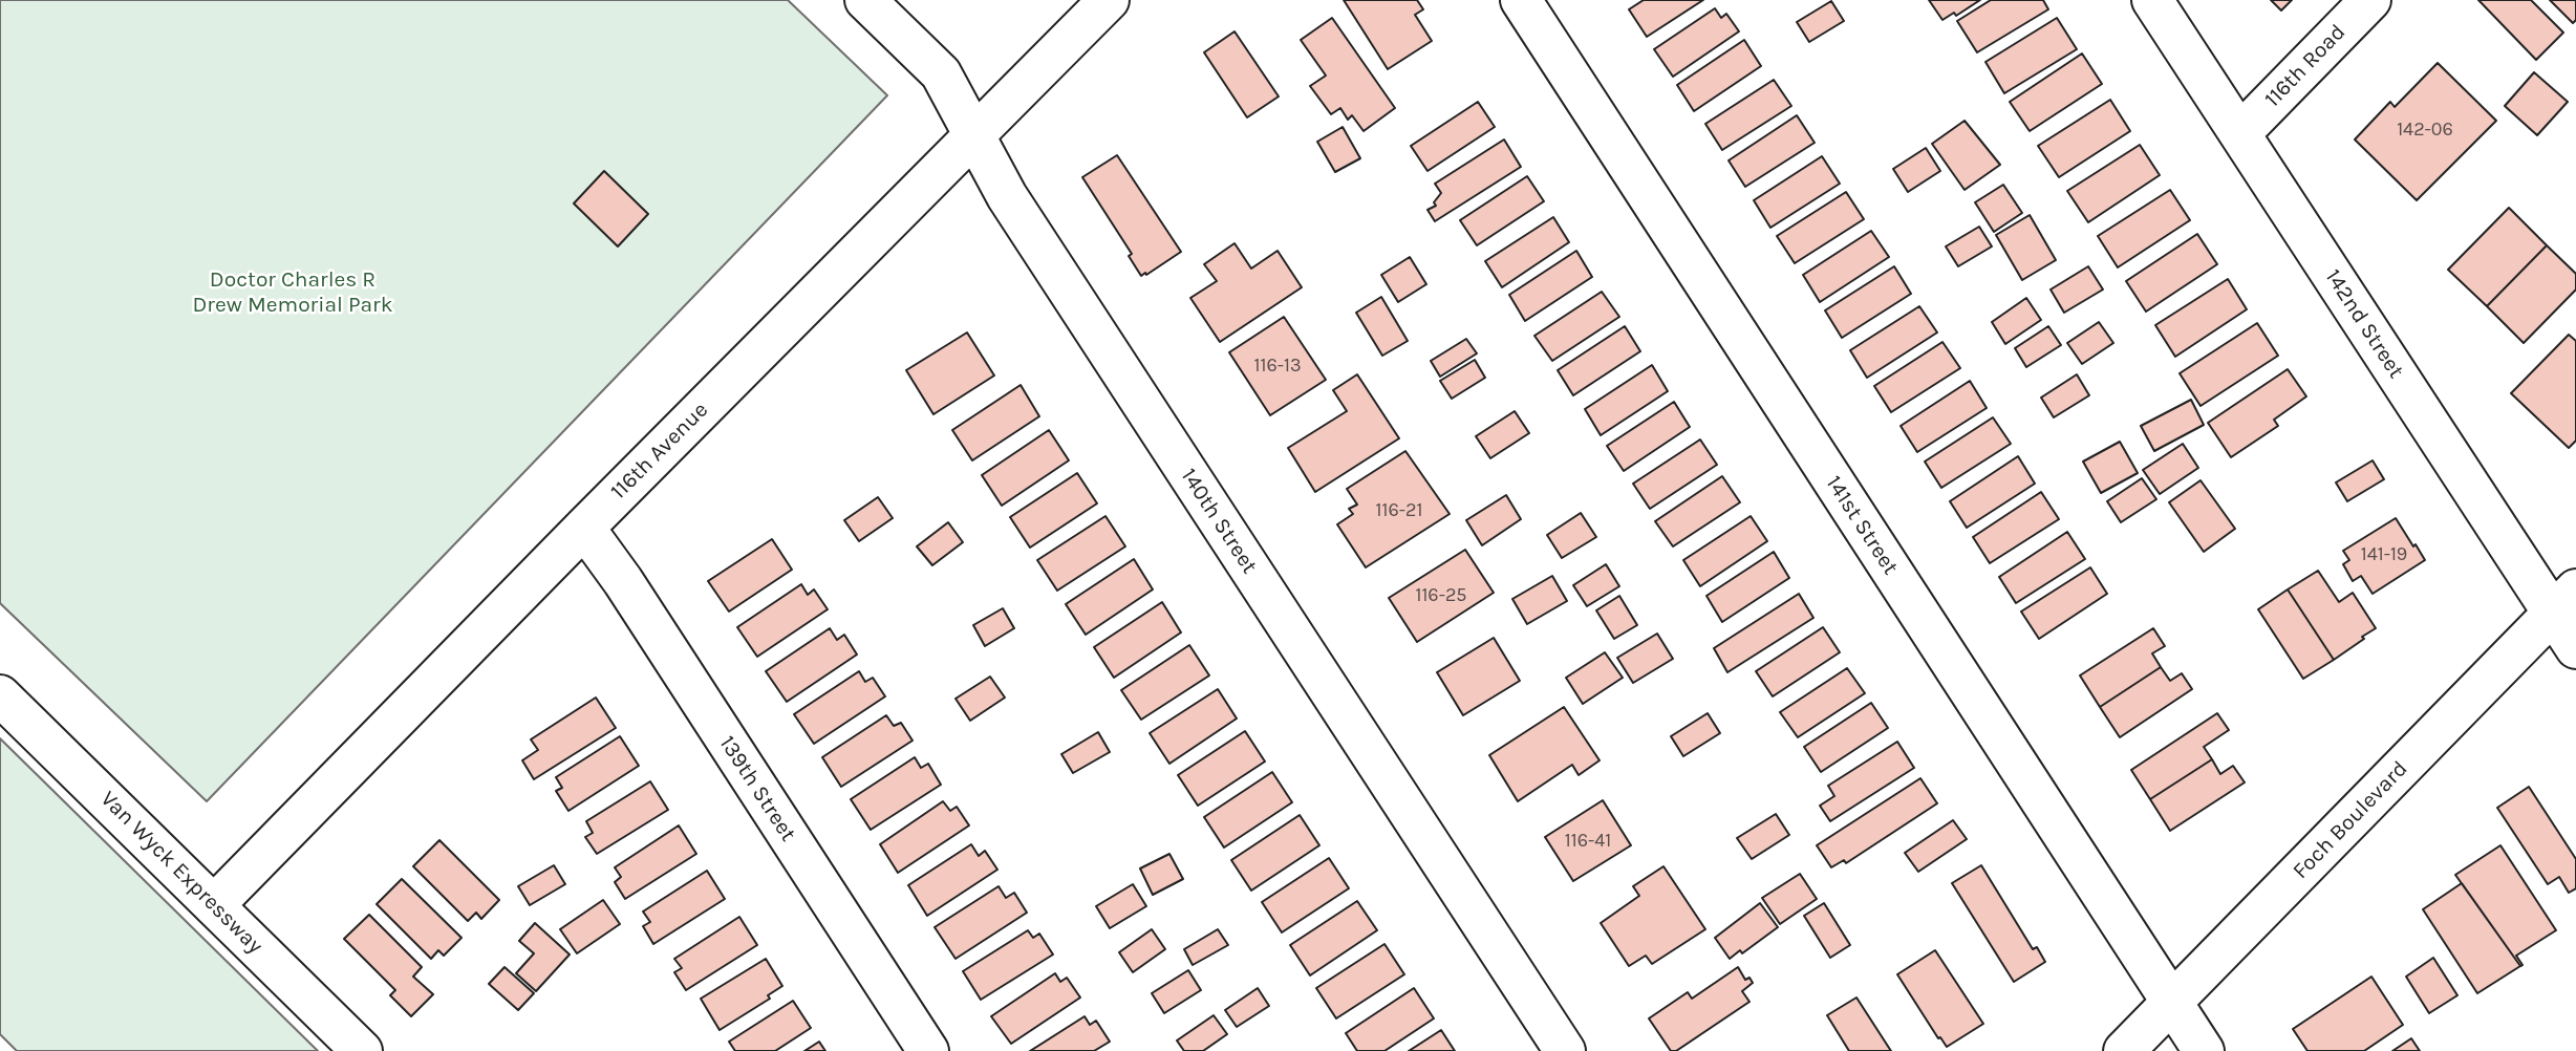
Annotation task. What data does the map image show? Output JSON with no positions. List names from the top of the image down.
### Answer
{
  "streets": {
    "street": [
      "116th Road",
      "142nd Street",
      "116th Avenue",
      "140th Street",
      "141st Street",
      "139th Street",
      "Foch Boulevard",
      "Van Wyck Expressway"
    ]
  },
  "crossings": [
    ["116th Road", "142nd Street"],
    ["142nd Street", "Foch Boulevard"],
    ["116th Avenue", "140th Street"],
    ["116th Avenue", "139th Street"],
    ["116th Avenue", "Van Wyck Expressway"],
    ["141st Street", "Foch Boulevard"]
  ],
  "parks": ["Doctor Charles R Drew Memorial Park"],
  "house_numbers": [
    "142-06",
    "116-13",
    "116-21",
    "141-19",
    "116-25",
    "116-41"
  ]
}
